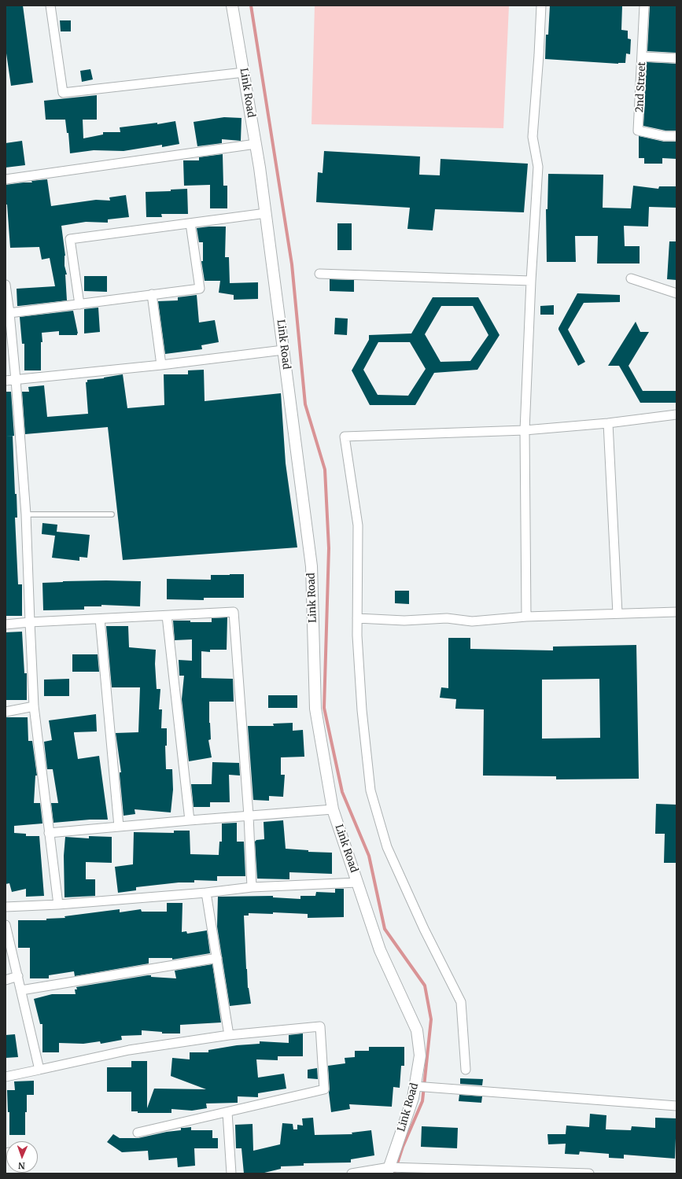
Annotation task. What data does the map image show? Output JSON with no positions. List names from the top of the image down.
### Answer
{
  "streets": {
    "street": ["2nd Street", "Link Road"]
  },
  "north": "bottom"
}
